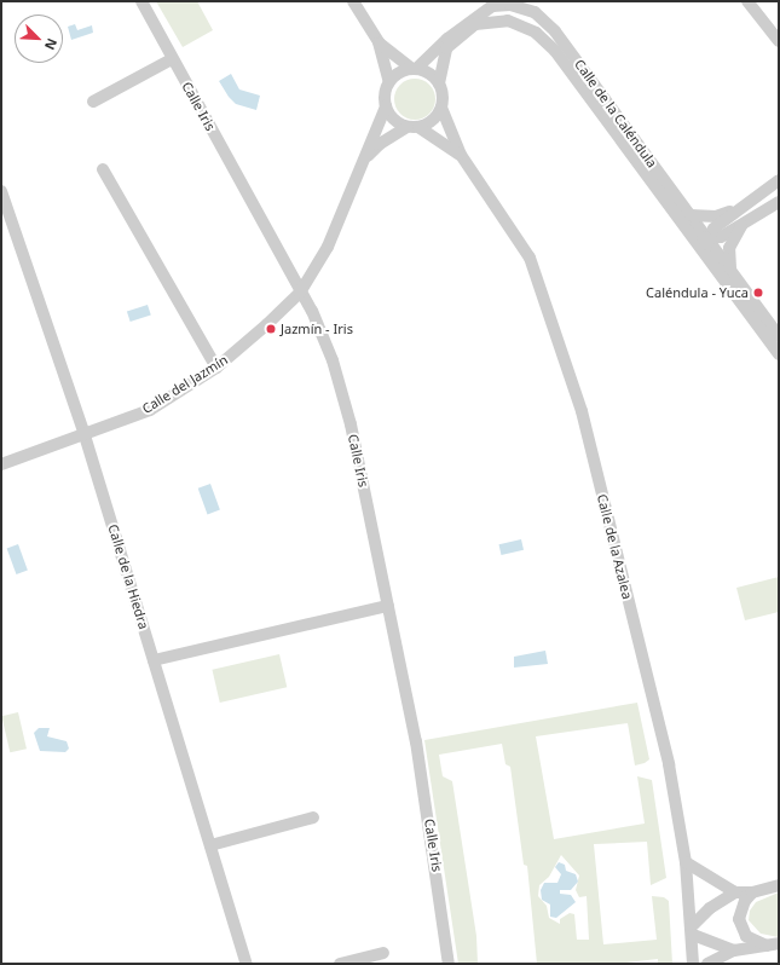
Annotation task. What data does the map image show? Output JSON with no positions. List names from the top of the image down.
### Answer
{
  "streets": {
    "street": [
      "Calle Iris",
      "Calle de la Caléndula",
      "Calle del Jazmín",
      "Calle de la Azalea",
      "Calle de la Hiedra"
    ]
  },
  "crossings": [
    ["Calle Iris", "Calle del Jazmín"],
    ["Calle de la Caléndula", "Calle del Jazmín"],
    ["Calle de la Caléndula", "Calle de la Azalea"],
    ["Calle del Jazmín", "Calle de la Azalea"],
    ["Calle del Jazmín", "Calle de la Hiedra"]
  ],
  "places": ["Caléndula - Yuca", "Jazmín - Iris"],
  "north": "bottom right"
}
